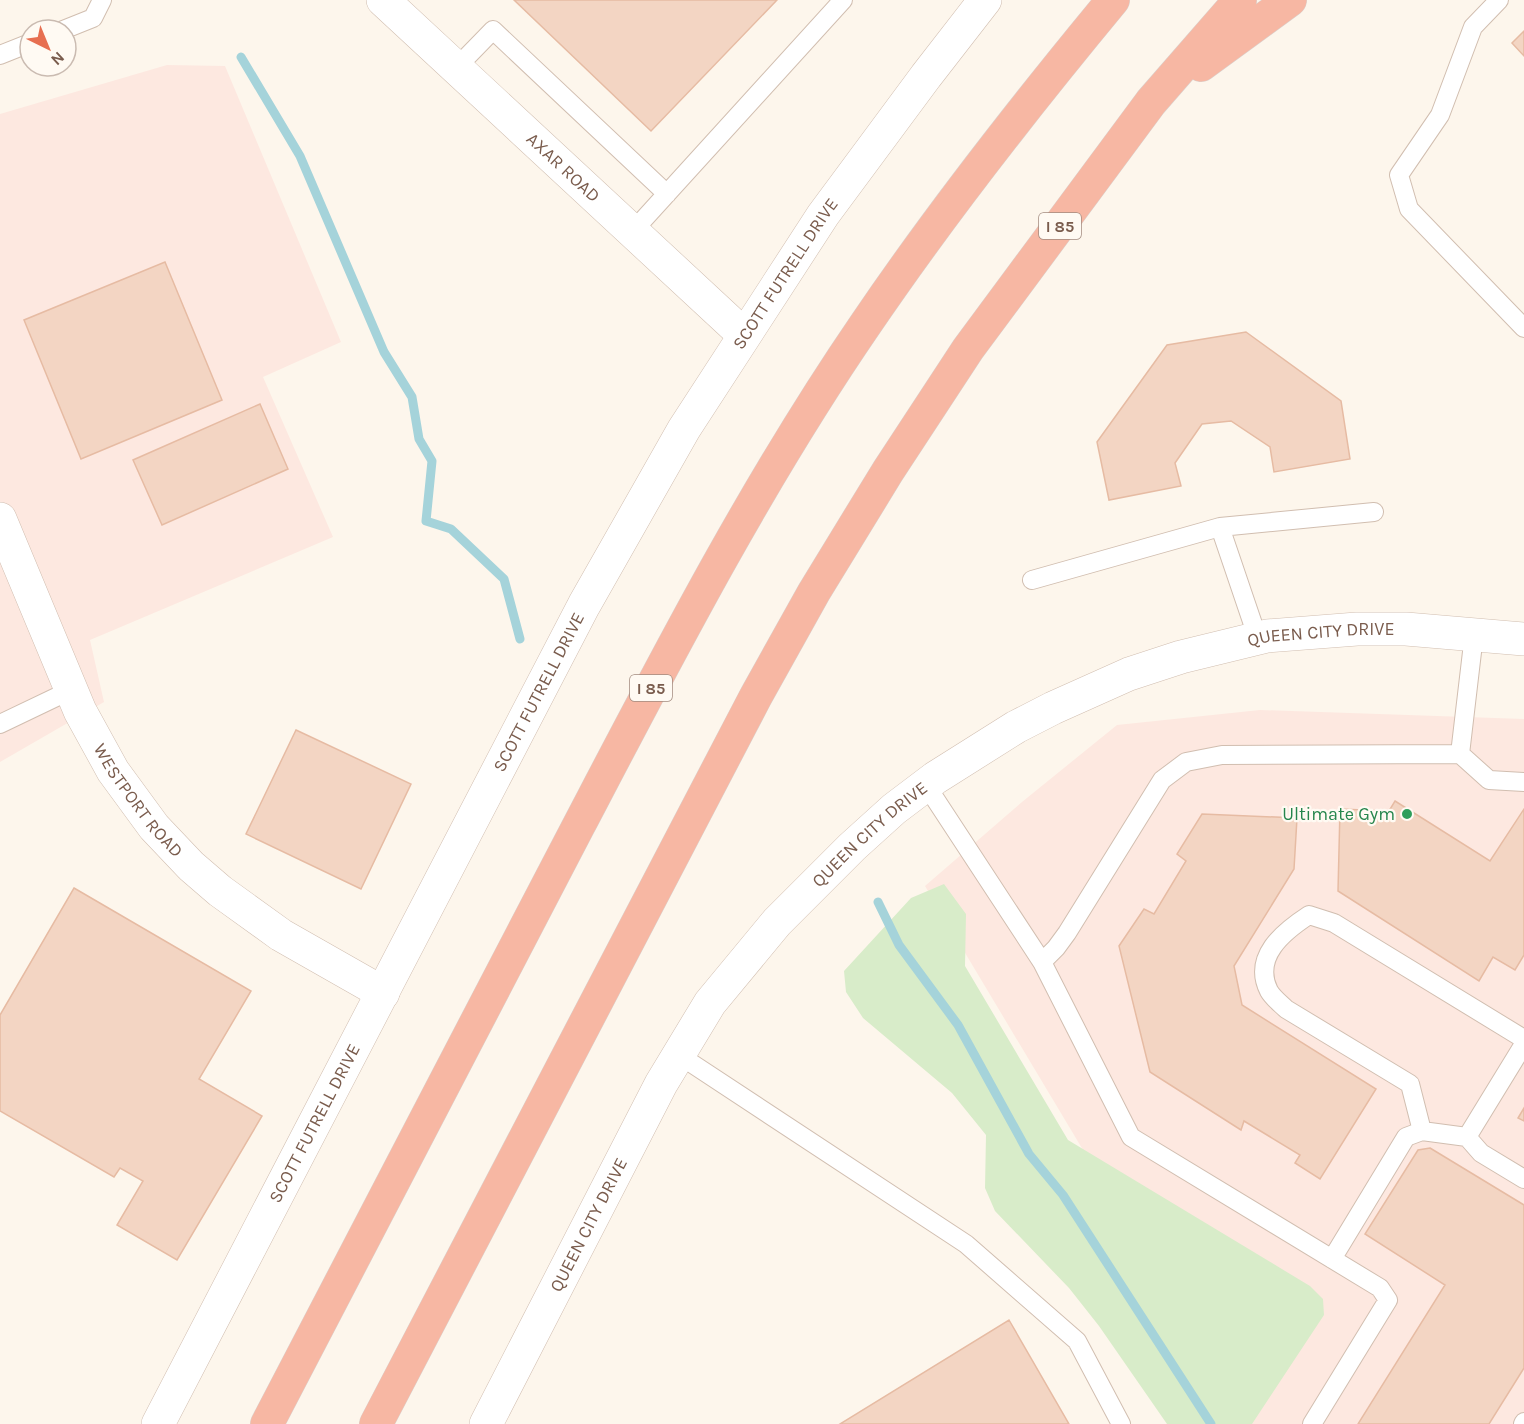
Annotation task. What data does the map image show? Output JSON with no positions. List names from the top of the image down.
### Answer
{
  "streets": {
    "highway": ["I 85"],
    "street": [
      "AXAR ROAD",
      "SCOTT FUTRELL DRIVE",
      "QUEEN CITY DRIVE",
      "WESTPORT ROAD"
    ]
  },
  "crossings": [
    ["AXAR ROAD", "SCOTT FUTRELL DRIVE"],
    ["SCOTT FUTRELL DRIVE", "WESTPORT ROAD"]
  ],
  "places": ["Ultimate Gym"],
  "north": "bottom right"
}
